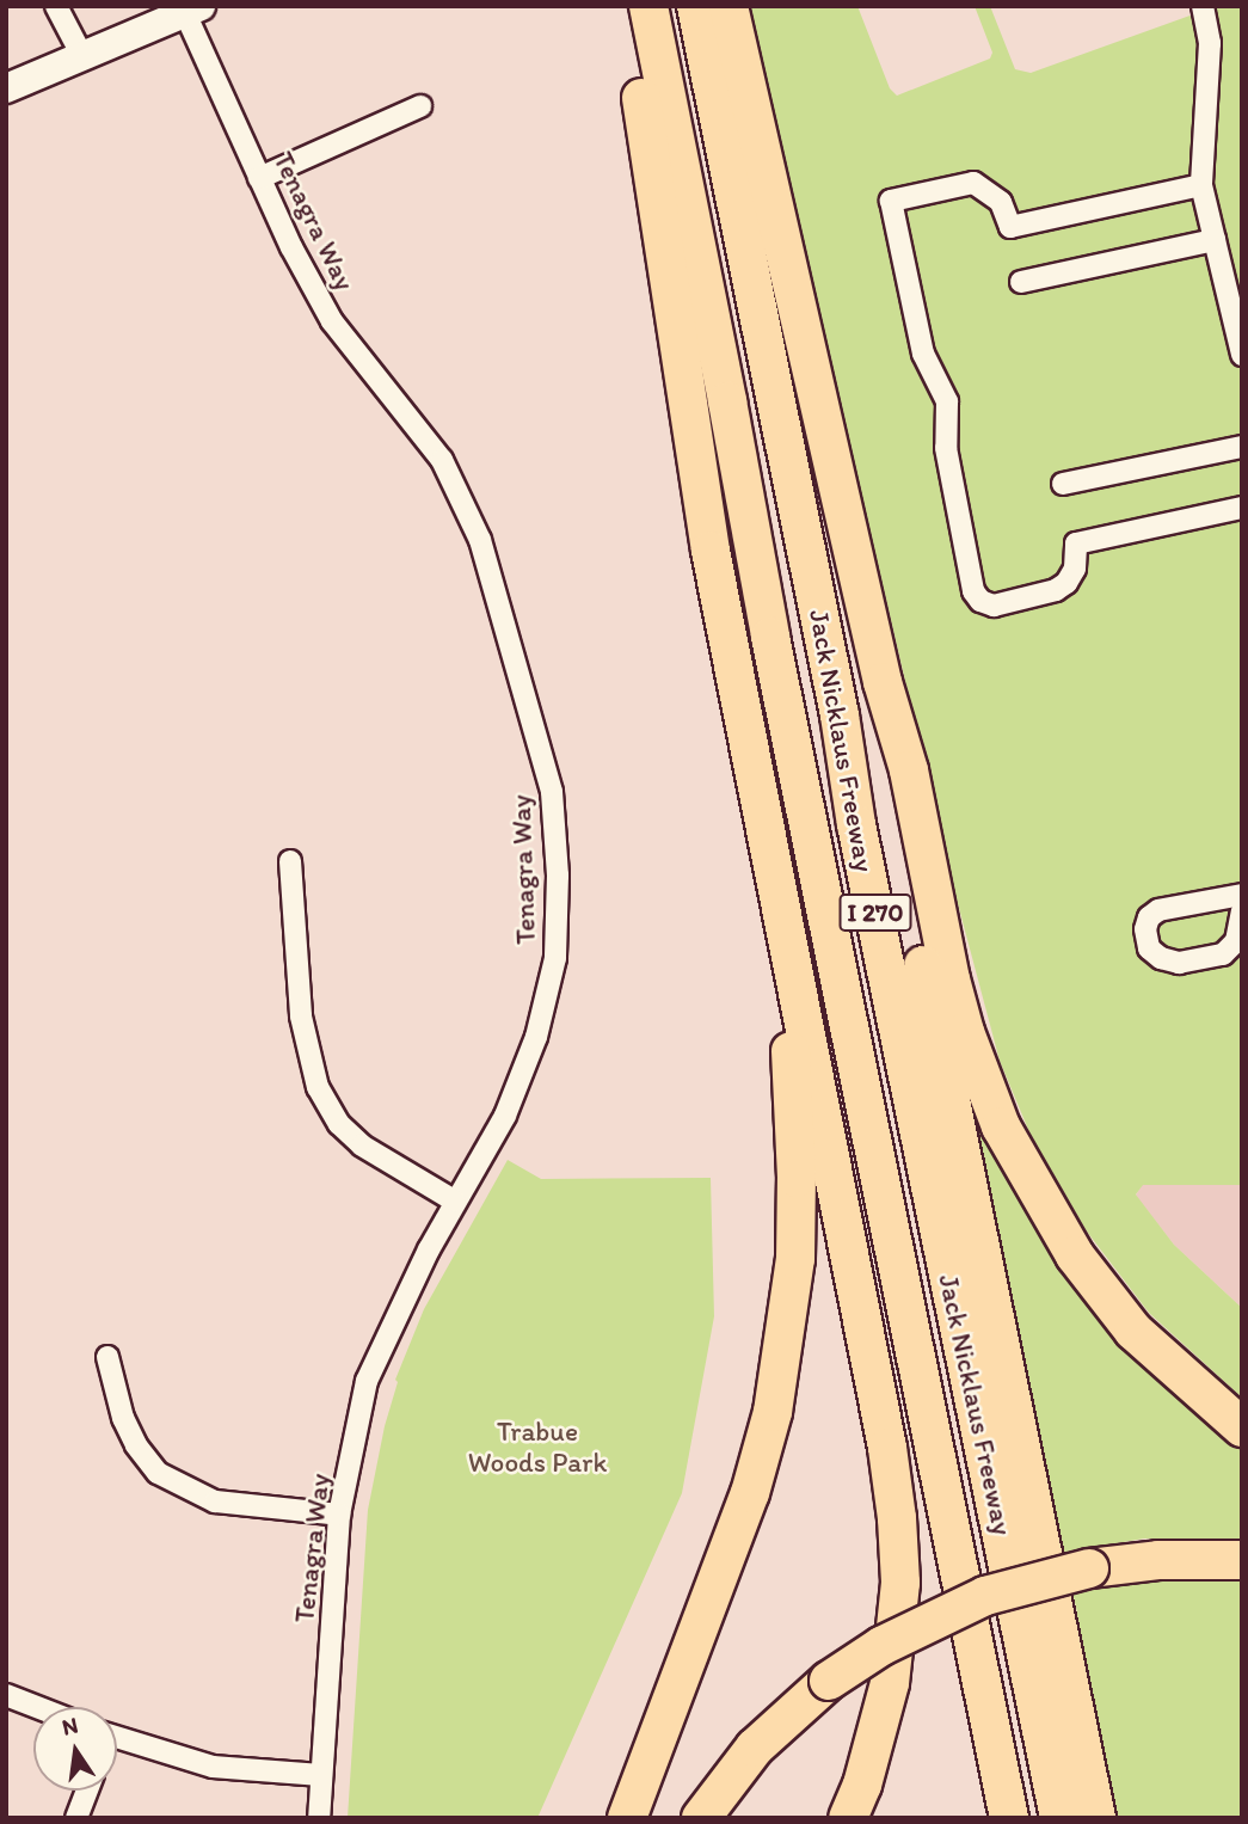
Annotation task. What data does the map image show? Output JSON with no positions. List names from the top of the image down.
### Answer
{
  "streets": {
    "highway": ["Jack Nicklaus Freeway", "I 270"],
    "street": ["Tenagra Way"]
  },
  "parks": ["Trabue Woods Park"],
  "north": "top"
}
